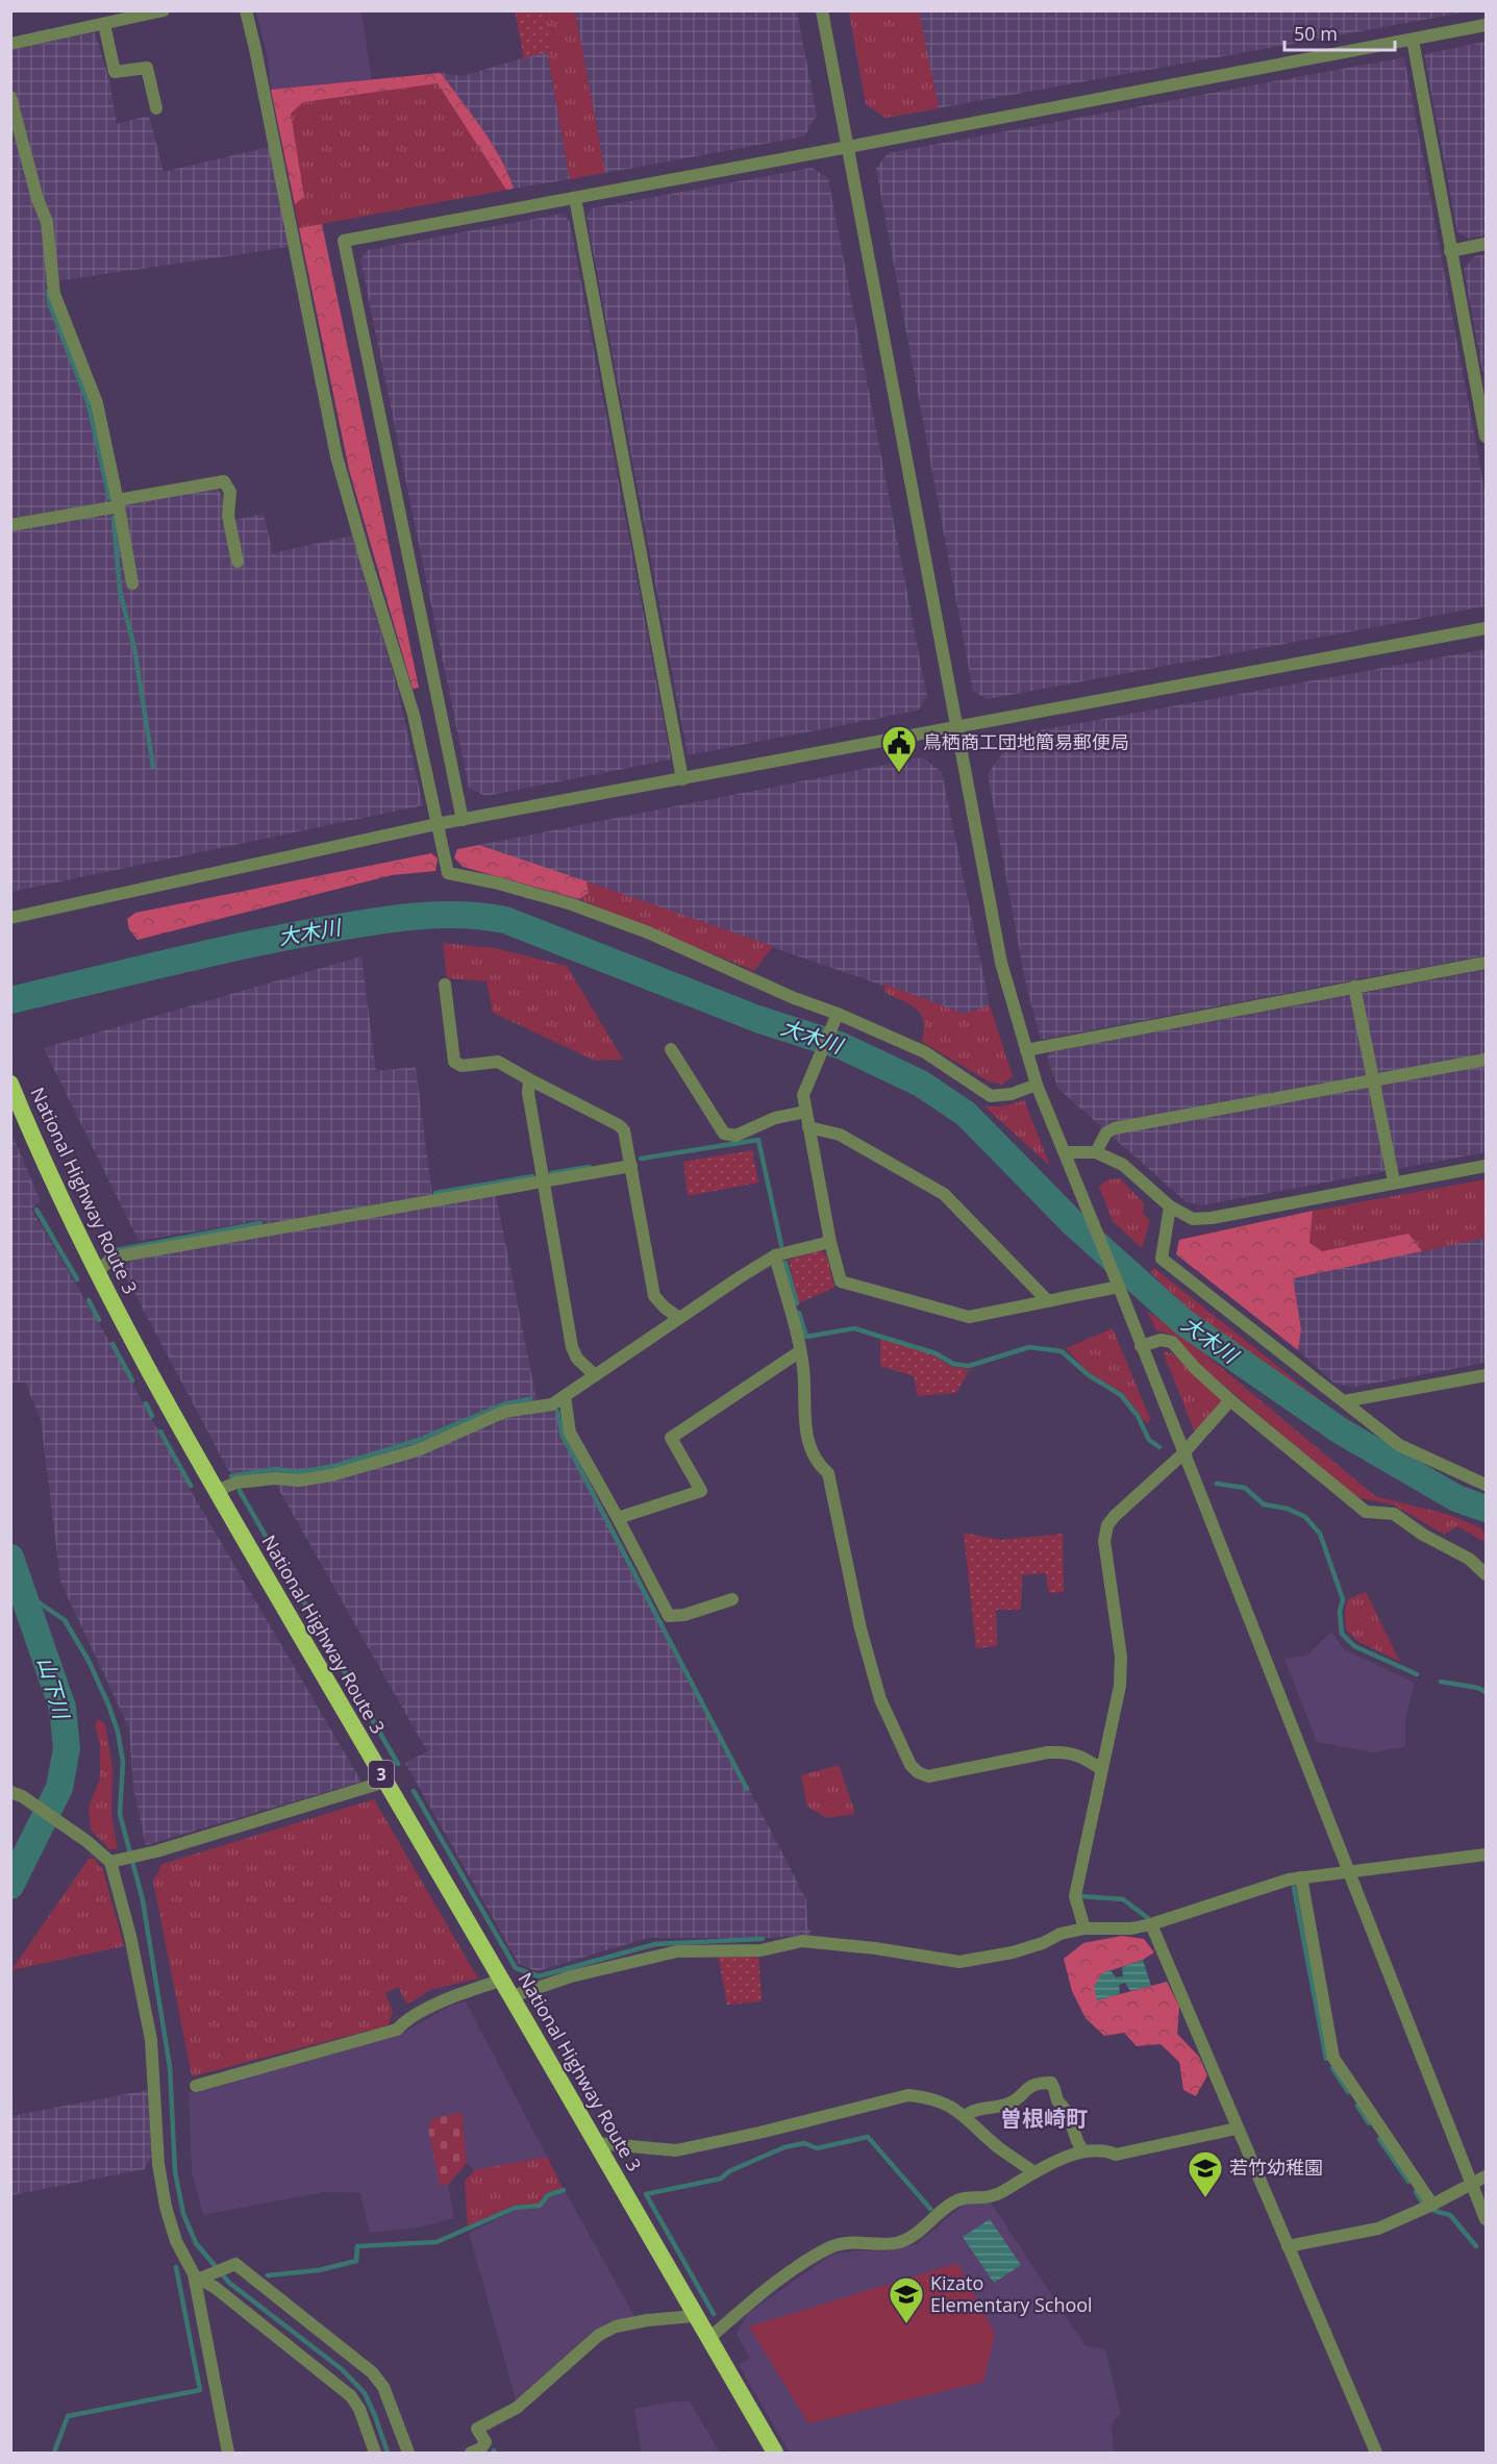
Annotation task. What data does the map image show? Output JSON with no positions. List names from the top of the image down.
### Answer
{
  "streets": {
    "highway": ["National Highway Route 3", "3"]
  },
  "districts": ["曽根崎町"],
  "water": ["大木川", "山下川"],
  "places": {
    "public building": ["鳥栖商工団地簡易郵便局"],
    "school or university": ["若竹幼稚園", "Kizato Elementary School"]
  },
  "scale_bar": "50 m"
}
